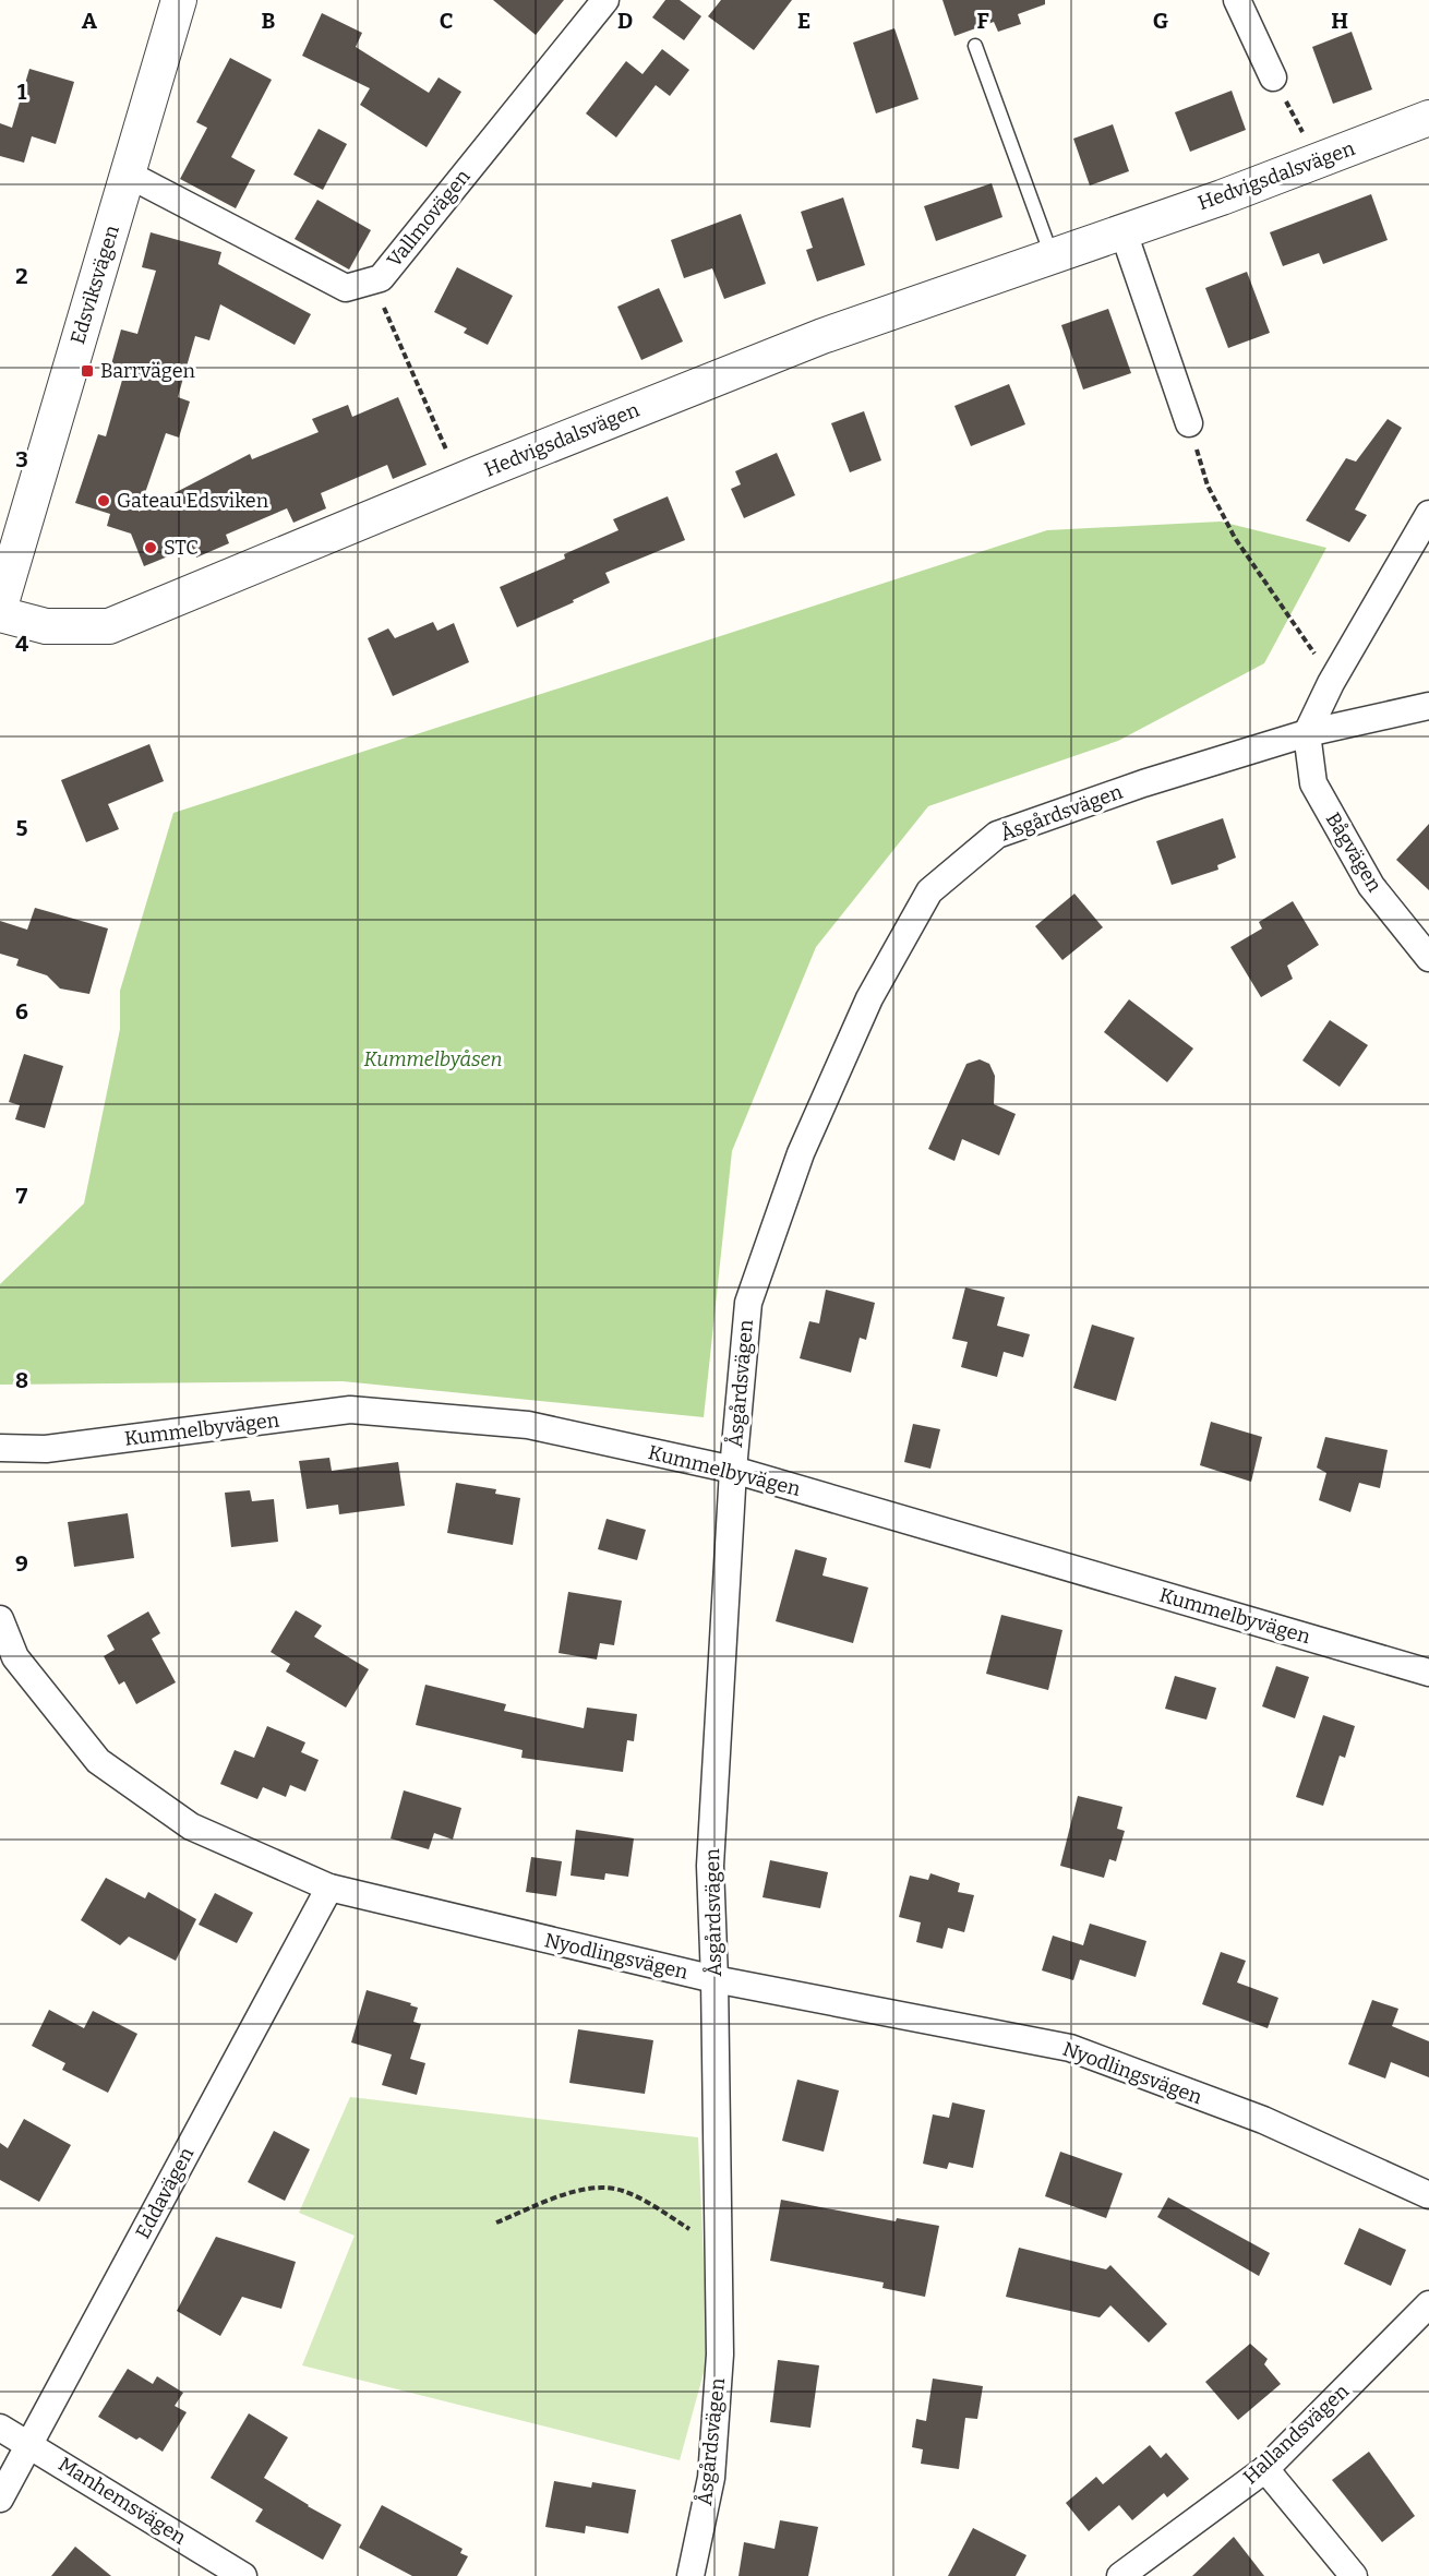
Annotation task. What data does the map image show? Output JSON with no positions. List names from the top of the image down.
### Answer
{
  "streets": {
    "street": [
      "Hedvigsdalsvägen",
      "Vallmovägen",
      "Edsviksvägen",
      "Åsgårdsvägen",
      "Bågvägen",
      "Kummelbyvägen",
      "Nyodlingsvägen",
      "Eddavägen",
      "Hallandsvägen",
      "Manhemsvägen"
    ]
  },
  "crossings": [
    ["Vallmovägen", "Edsviksvägen"],
    ["Åsgårdsvägen", "Bågvägen"],
    ["Åsgårdsvägen", "Kummelbyvägen"],
    ["Åsgårdsvägen", "Nyodlingsvägen"],
    ["Nyodlingsvägen", "Eddavägen"],
    ["Eddavägen", "Manhemsvägen"]
  ],
  "parks": ["Kummelbyåsen"],
  "places": {
    "transit": ["Barrvägen"],
    "other": ["Gateau Edsviken", "STC"]
  },
  "grid": {
    "columns": [
      "A",
      "B",
      "C",
      "D",
      "E",
      "F",
      "G",
      "H"
    ],
    "rows": [
      "1",
      "2",
      "3",
      "4",
      "5",
      "6",
      "7",
      "8",
      "9"
    ]
  }
}
